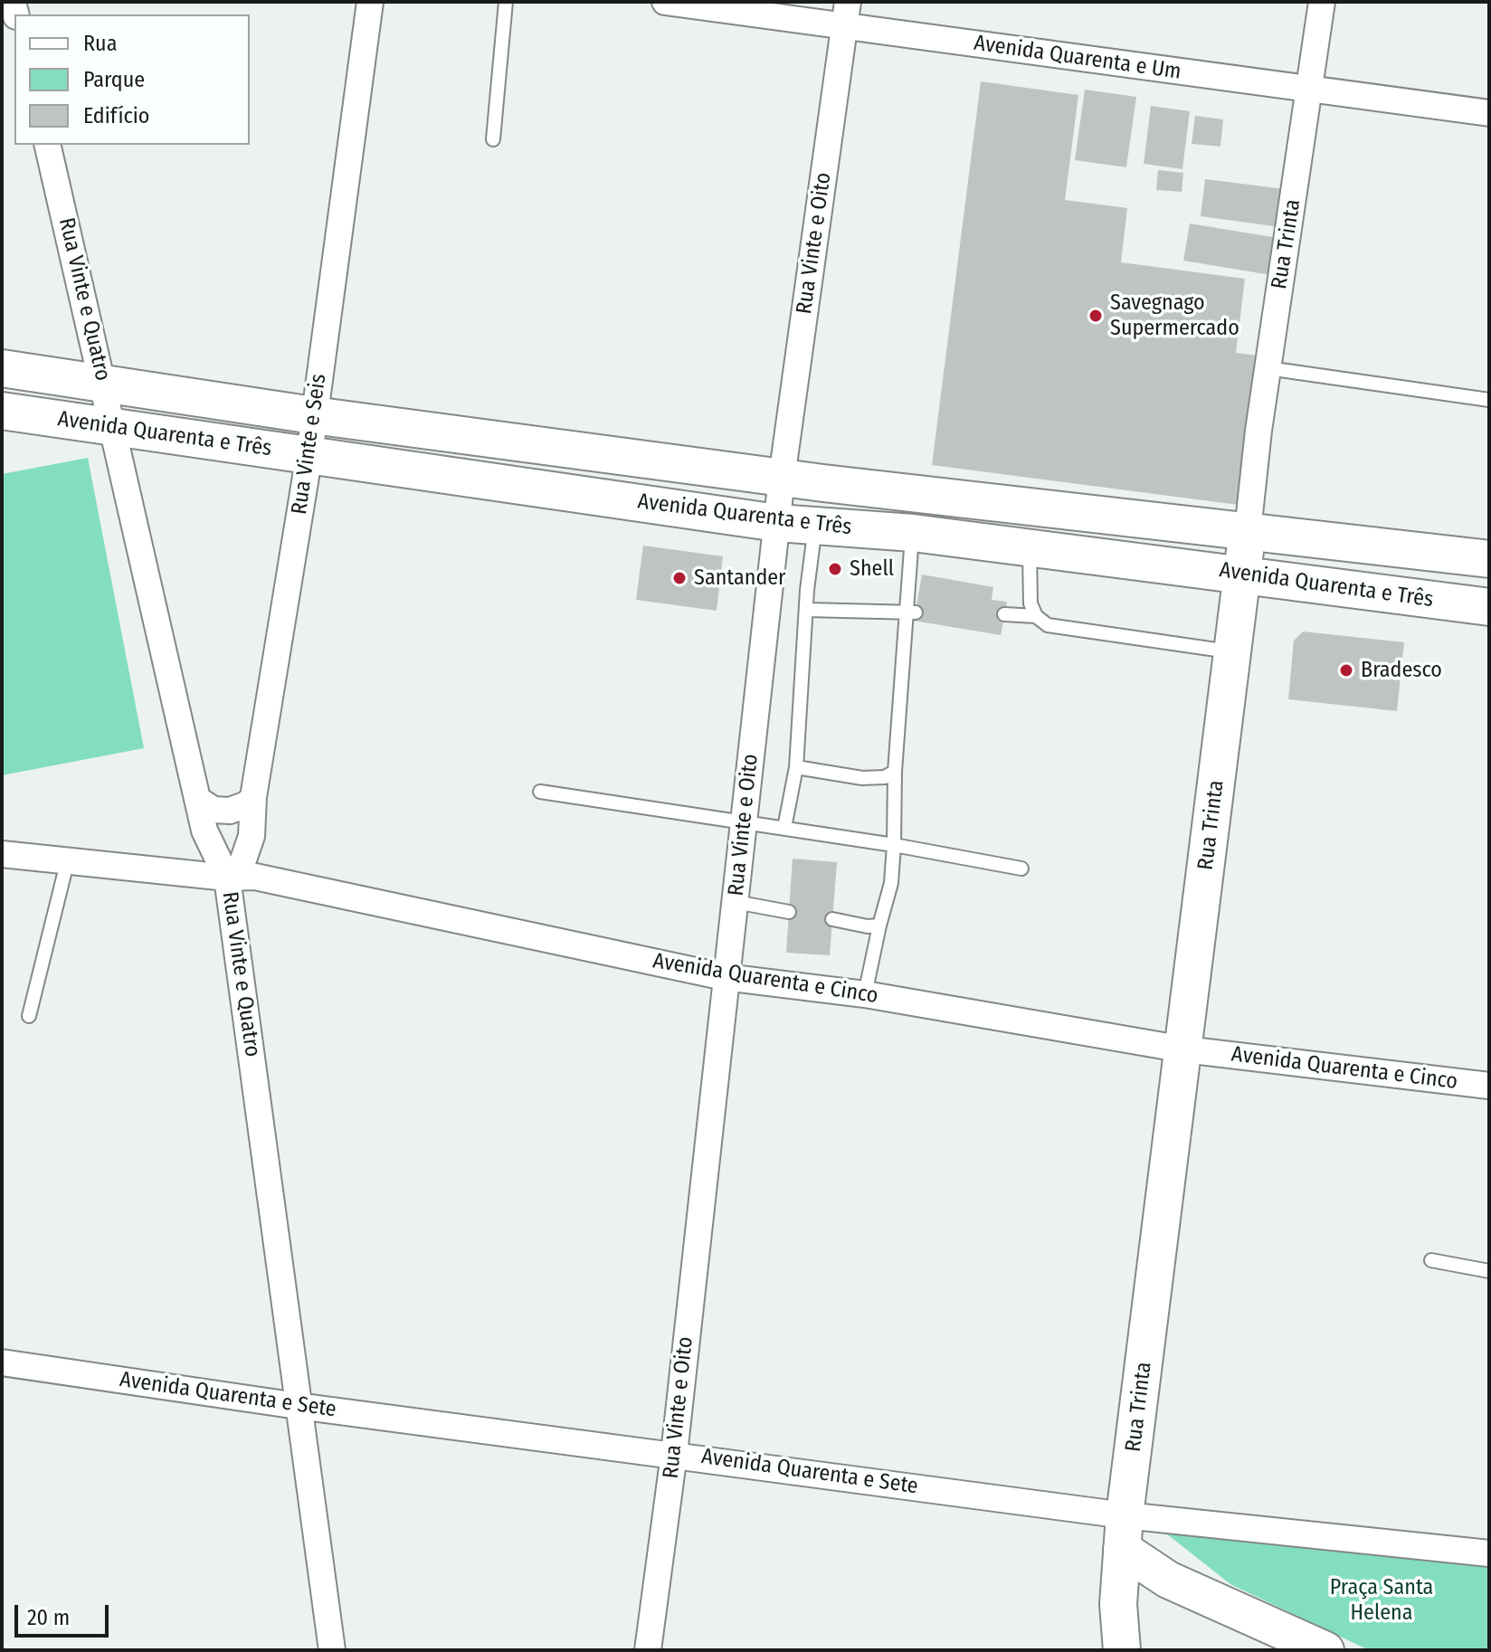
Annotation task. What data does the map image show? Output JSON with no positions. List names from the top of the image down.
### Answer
{
  "streets": {
    "main road": ["Rua Trinta", "Avenida Quarenta e Três"],
    "street": [
      "Avenida Quarenta e Um",
      "Rua Vinte e Oito",
      "Rua Vinte e Quatro",
      "Rua Vinte e Seis",
      "Avenida Quarenta e Cinco",
      "Avenida Quarenta e Sete"
    ]
  },
  "crossings": [
    ["Avenida Quarenta e Um", "Rua Vinte e Oito"],
    ["Avenida Quarenta e Um", "Rua Trinta"],
    ["Rua Vinte e Oito", "Avenida Quarenta e Três"],
    ["Rua Vinte e Oito", "Avenida Quarenta e Cinco"],
    ["Rua Vinte e Oito", "Avenida Quarenta e Sete"],
    ["Rua Trinta", "Avenida Quarenta e Três"],
    ["Rua Trinta", "Avenida Quarenta e Cinco"],
    ["Rua Trinta", "Avenida Quarenta e Sete"],
    ["Rua Vinte e Quatro", "Avenida Quarenta e Três"],
    ["Rua Vinte e Quatro", "Rua Vinte e Seis"],
    ["Rua Vinte e Quatro", "Avenida Quarenta e Cinco"],
    ["Rua Vinte e Quatro", "Avenida Quarenta e Sete"],
    ["Avenida Quarenta e Três", "Rua Vinte e Seis"],
    ["Rua Vinte e Seis", "Avenida Quarenta e Cinco"]
  ],
  "parks": ["Praça Santa Helena"],
  "places": [
    "Savegnago Supermercado",
    "Shell",
    "Santander",
    "Bradesco"
  ],
  "legend": ["Rua", "Parque", "Edifício"],
  "scale_bar": "20 m"
}
